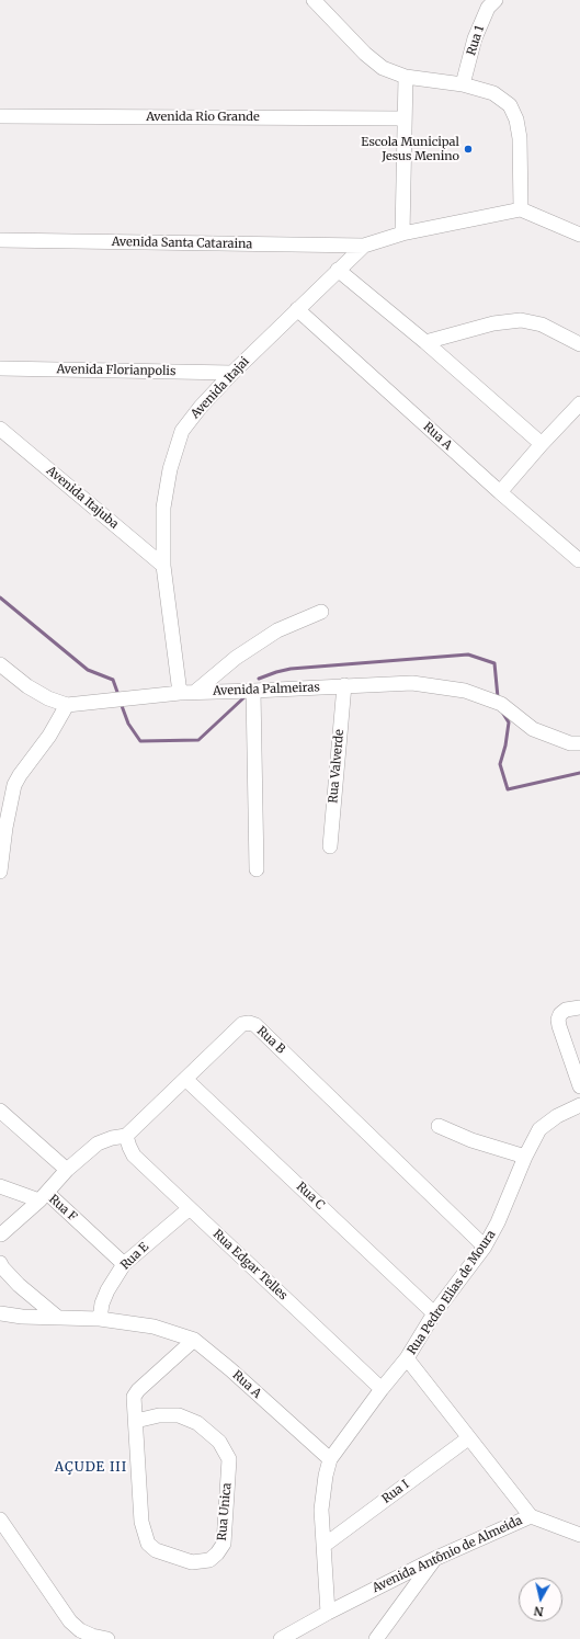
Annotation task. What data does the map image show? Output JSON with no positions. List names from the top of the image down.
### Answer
{
  "streets": {
    "street": [
      "Rua 1",
      "Avenida Rio Grande",
      "Avenida Santa Cataraina",
      "Avenida Florianpolis",
      "Avenida Itajai",
      "Rua A",
      "Avenida Itajuba",
      "Avenida Palmeiras",
      "Rua Valverde",
      "Rua B",
      "Rua C",
      "Rua F",
      "Rua E",
      "Rua Edgar Telles",
      "Rua Pedro Elias de Moura",
      "Rua I",
      "Rua Unica",
      "Avenida Antônio de Almeida"
    ]
  },
  "crossings": [
    ["Avenida Santa Cataraina", "Avenida Itajai"],
    ["Avenida Florianpolis", "Avenida Itajai"],
    ["Avenida Itajai", "Rua A"],
    ["Avenida Itajai", "Avenida Itajuba"],
    ["Avenida Itajai", "Avenida Palmeiras"],
    ["Rua A", "Rua E"],
    ["Rua A", "Rua Pedro Elias de Moura"],
    ["Rua A", "Rua Unica"],
    ["Avenida Palmeiras", "Rua Valverde"],
    ["Rua B", "Rua C"],
    ["Rua B", "Rua Edgar Telles"],
    ["Rua B", "Rua Pedro Elias de Moura"],
    ["Rua C", "Rua Pedro Elias de Moura"],
    ["Rua F", "Rua E"],
    ["Rua E", "Rua Edgar Telles"],
    ["Rua Edgar Telles", "Rua Pedro Elias de Moura"],
    ["Rua Pedro Elias de Moura", "Avenida Antônio de Almeida"],
    ["Rua I", "Avenida Antônio de Almeida"]
  ],
  "districts": ["AÇUDE III"],
  "places": ["Escola Municipal Jesus Menino"],
  "north": "bottom"
}
